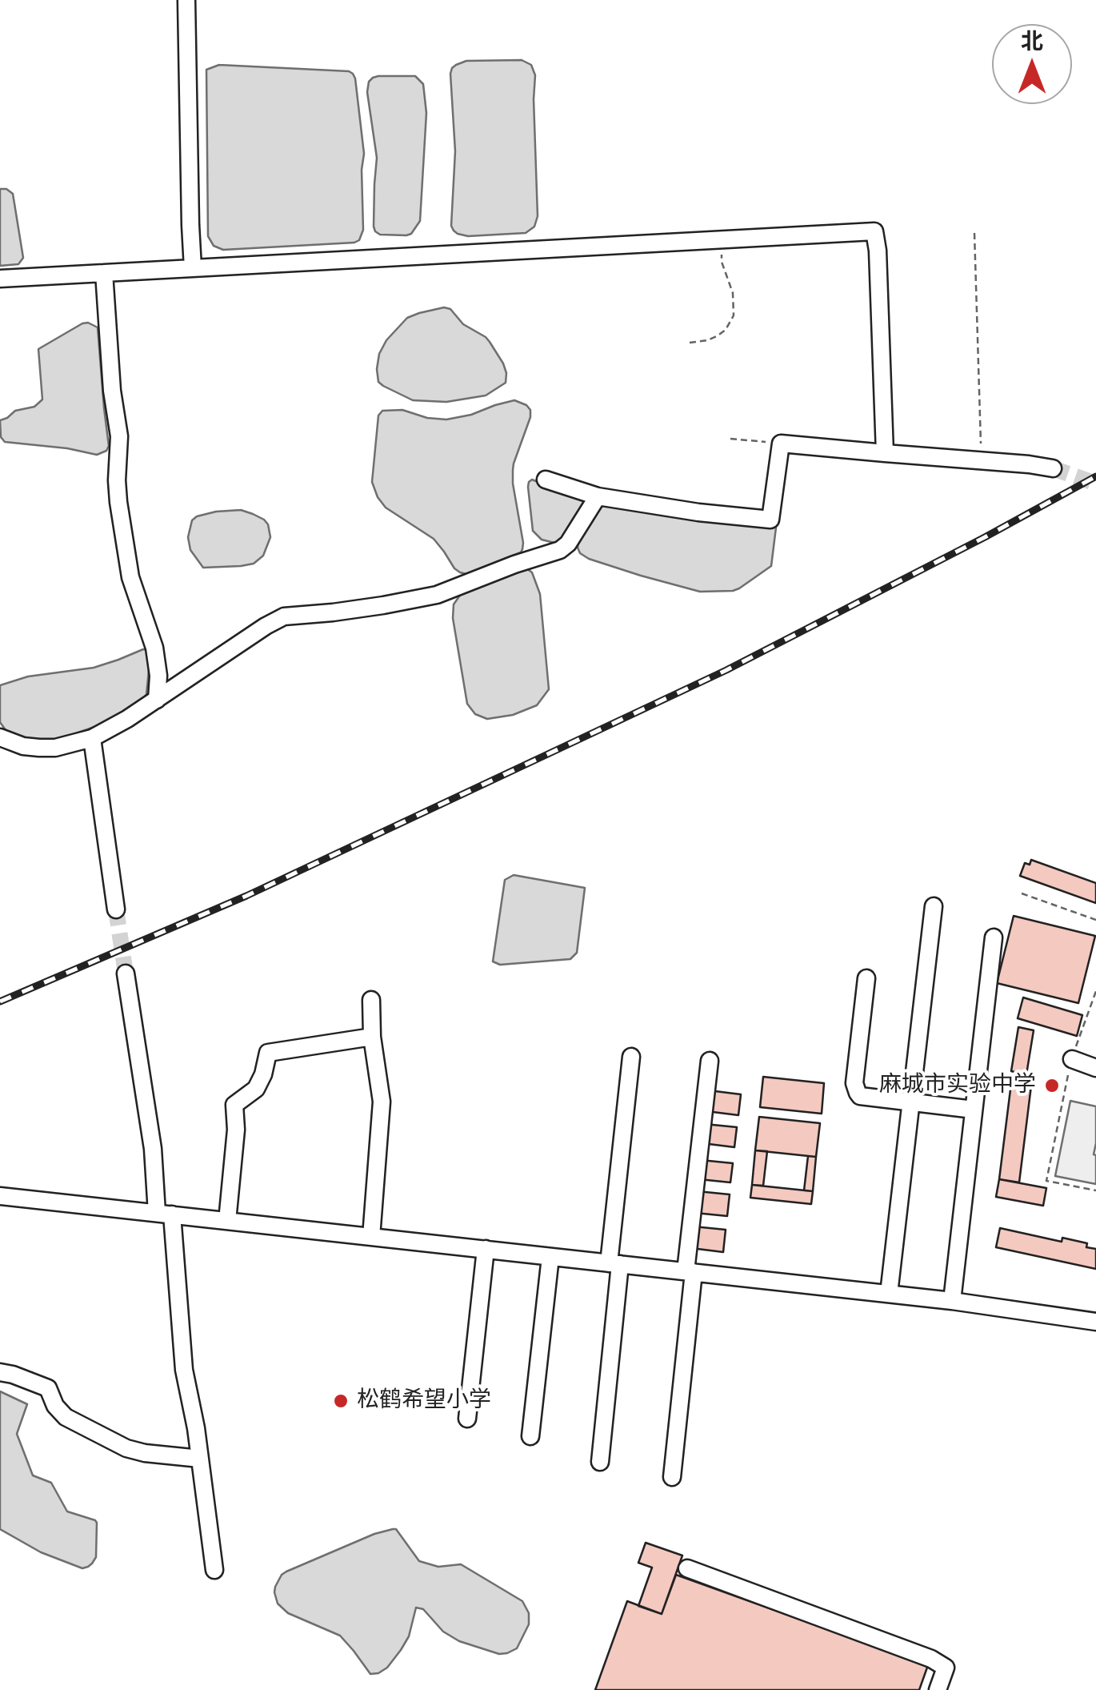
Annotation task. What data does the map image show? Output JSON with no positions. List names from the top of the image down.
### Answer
{
  "places": ["麻城市实验中学", "松鹤希望小学"],
  "north": "top"
}
